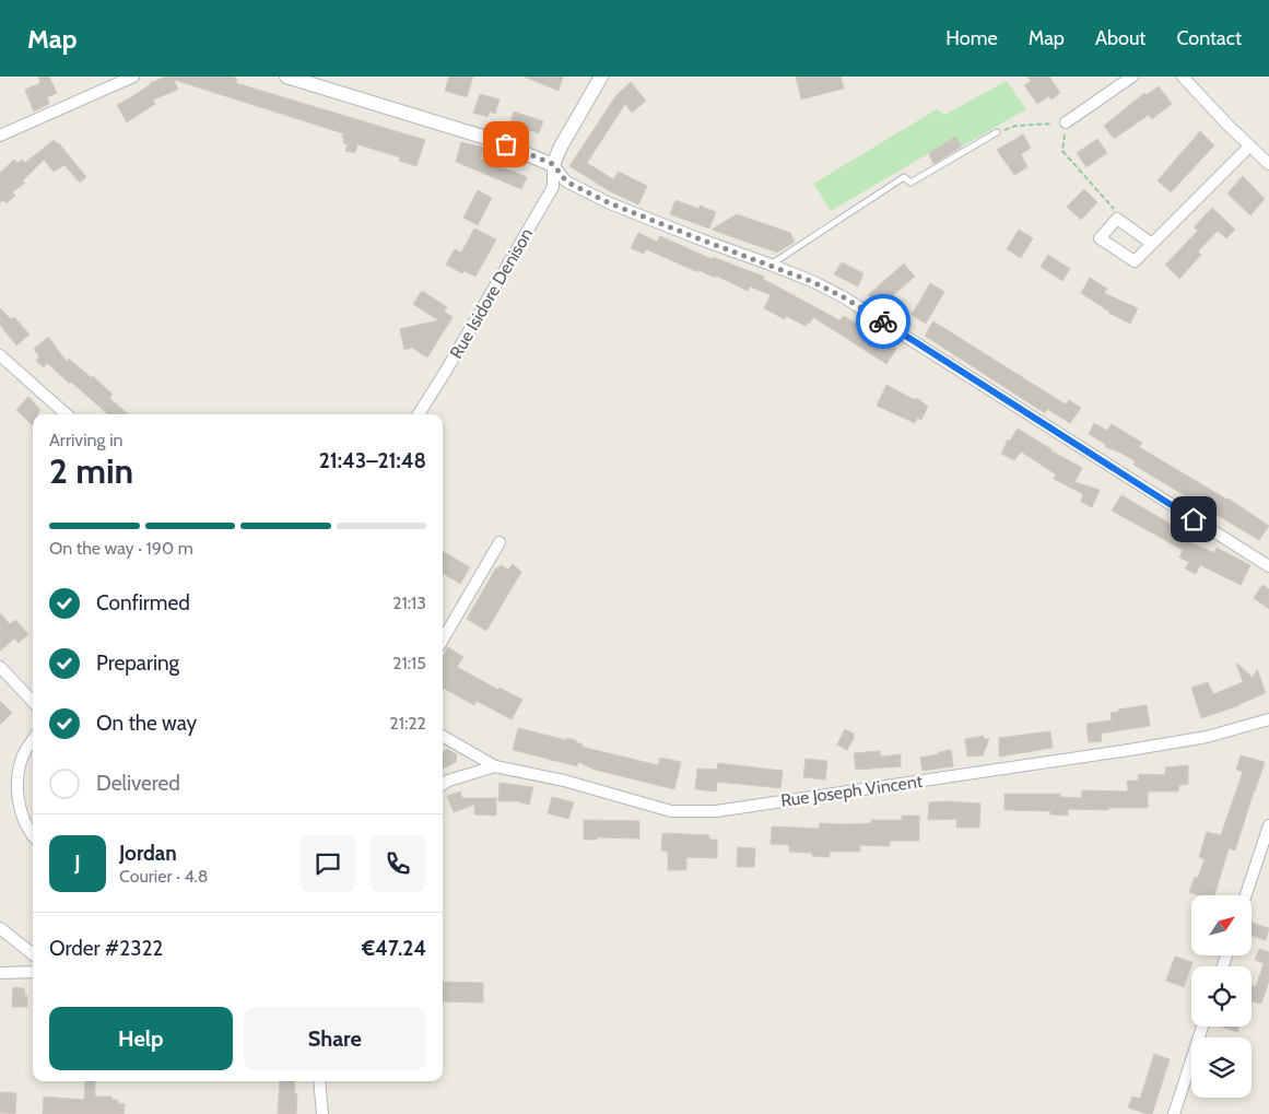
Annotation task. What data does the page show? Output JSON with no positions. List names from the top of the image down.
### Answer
{
  "streets": {
    "street": ["Rue Isidore Denison", "Rue Joseph Vincent"]
  },
  "north": "top right",
  "page": {
    "header": "Map",
    "nav": [
      "Home",
      "Map",
      "About",
      "Contact"
    ],
    "heading": ["2 min", "Arriving in", "21:43–21:48"],
    "panel": [
      "Jordan",
      "Courier · 4.8",
      "Order #2322",
      "€47.24"
    ],
    "bar": "On the way · 190 m",
    "list": [
      ["Confirmed", "21:13"],
      ["Preparing", "21:15"],
      ["On the way", "21:22"],
      "Delivered"
    ],
    "round": "J",
    "buttons": ["Help", "Share"]
  }
}
